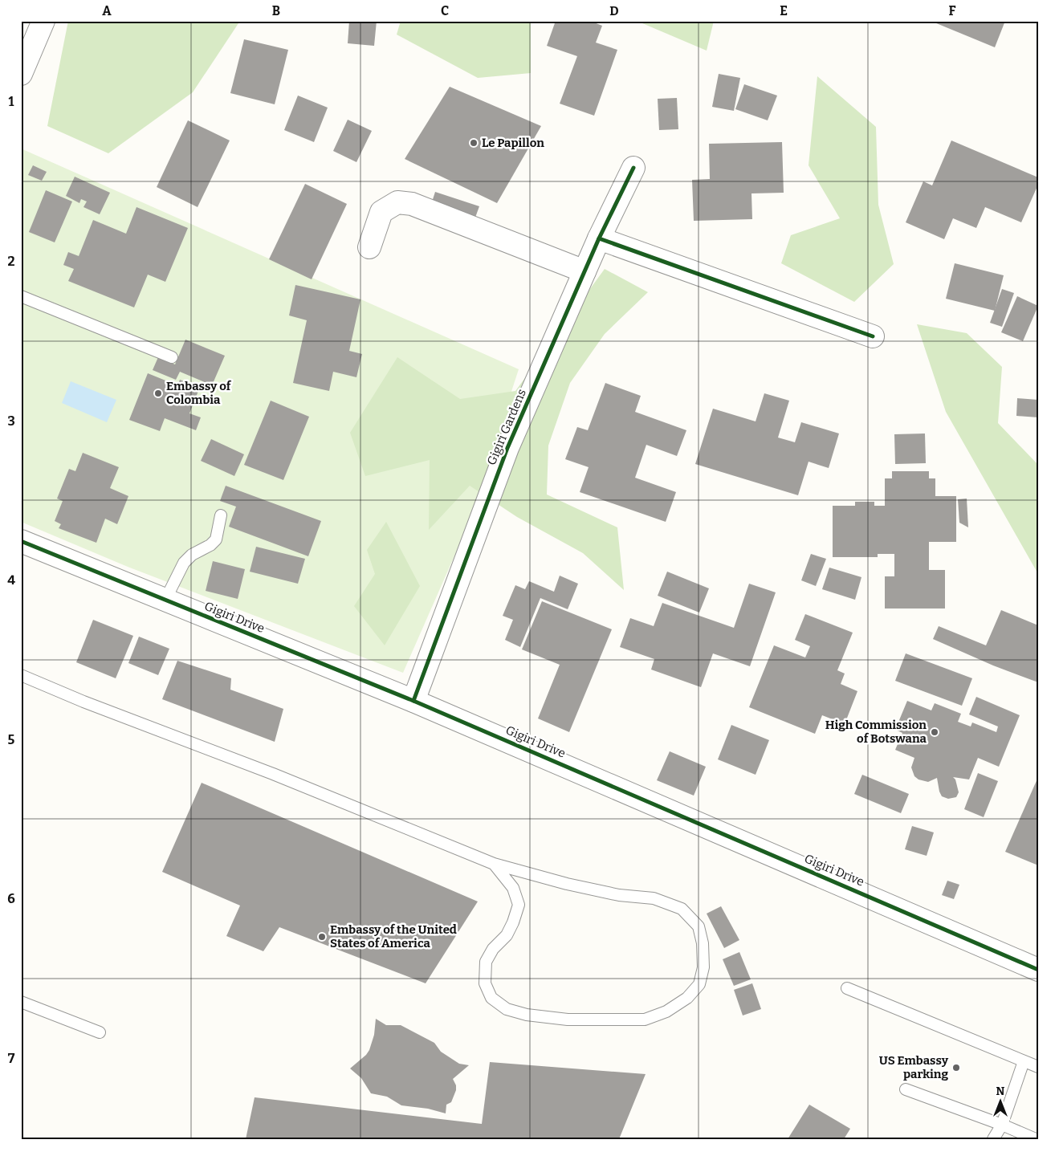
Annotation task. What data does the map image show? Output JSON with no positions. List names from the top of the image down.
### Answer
{
  "streets": {
    "street": ["Gigiri Gardens", "Gigiri Drive"]
  },
  "crossings": [
    ["Gigiri Gardens", "Gigiri Drive"]
  ],
  "places": [
    "Le Papillon",
    "Embassy of Colombia",
    "High Commission of Botswana",
    "Embassy of the United States of America",
    "US Embassy parking"
  ],
  "north": "top",
  "grid": {
    "columns": [
      "A",
      "B",
      "C",
      "D",
      "E",
      "F"
    ],
    "rows": [
      "1",
      "2",
      "3",
      "4",
      "5",
      "6",
      "7"
    ]
  }
}
